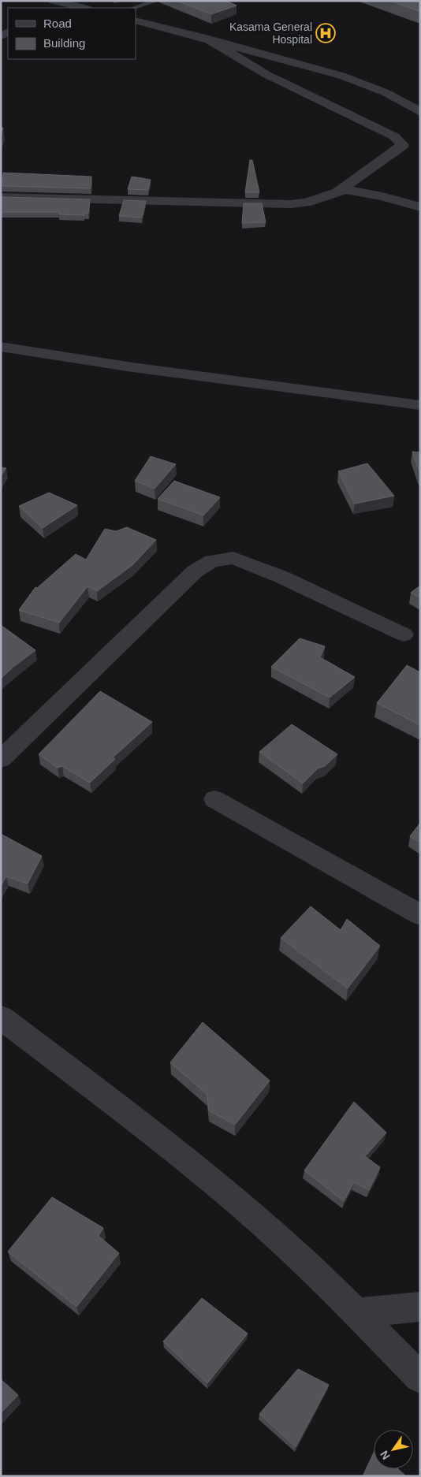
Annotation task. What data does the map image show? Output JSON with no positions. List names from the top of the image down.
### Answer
{
  "places": {
    "hospital": ["Kasama General Hospital"]
  },
  "legend": ["Road", "Building"],
  "north": "bottom left"
}
